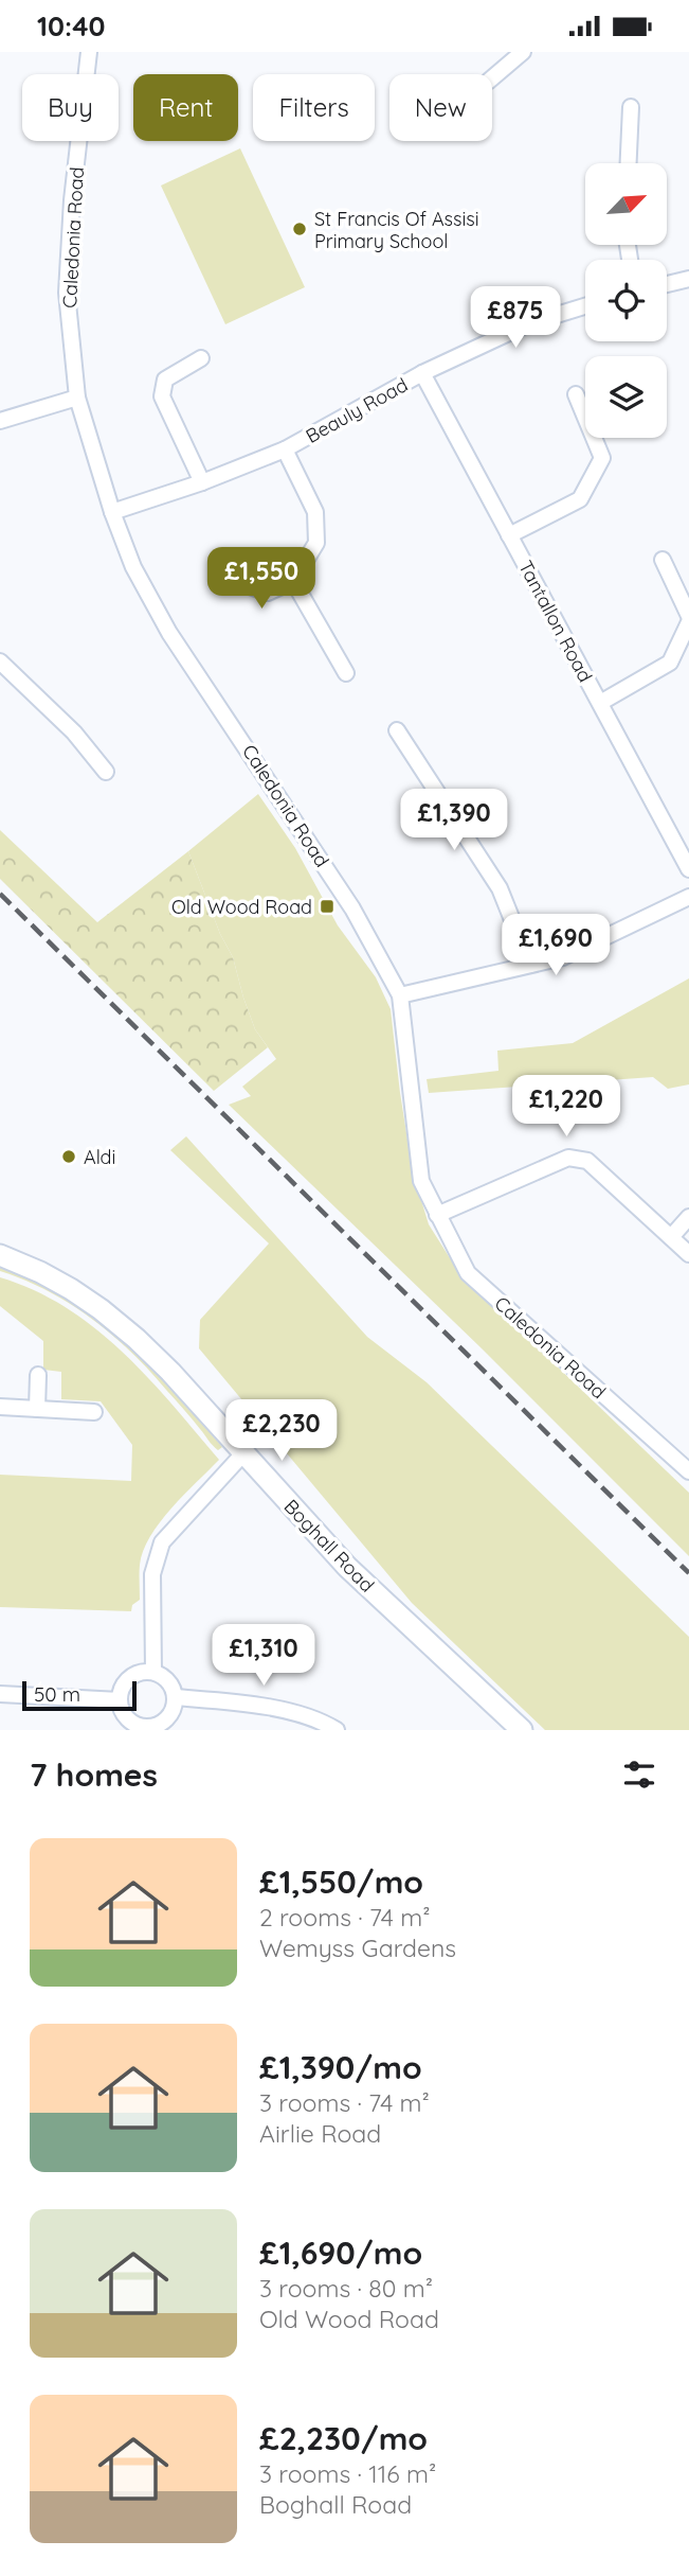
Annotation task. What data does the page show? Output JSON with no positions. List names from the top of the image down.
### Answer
{
  "streets": {
    "street": [
      "Caledonia Road",
      "Beauly Road",
      "Tantallon Road",
      "Boghall Road"
    ]
  },
  "crossings": [
    ["Caledonia Road", "Beauly Road"],
    ["Beauly Road", "Tantallon Road"]
  ],
  "places": {
    "other": ["St Francis Of Assisi Primary School", "Aldi"],
    "transit": ["Old Wood Road"]
  },
  "scale_bar": "50 m",
  "north": "top right",
  "page": {
    "status": "10:40",
    "chip": [
      "Buy",
      "Rent",
      "Filters",
      "New"
    ],
    "price": [
      "£875",
      "£1,550",
      "£1,390",
      "£1,690",
      "£1,220",
      "£2,230",
      "£1,310"
    ],
    "scale": "50 m",
    "heading": "7 homes",
    "list": [
      {
        "name": "£1,550/mo",
        "note": "2 rooms · 74 m² · Wemyss Gardens"
      },
      {
        "name": "£1,390/mo",
        "note": "3 rooms · 74 m² · Airlie Road"
      },
      {
        "name": "£1,690/mo",
        "note": "3 rooms · 80 m² · Old Wood Road"
      },
      {
        "name": "£2,230/mo",
        "note": "3 rooms · 116 m² · Boghall Road"
      }
    ]
  }
}
